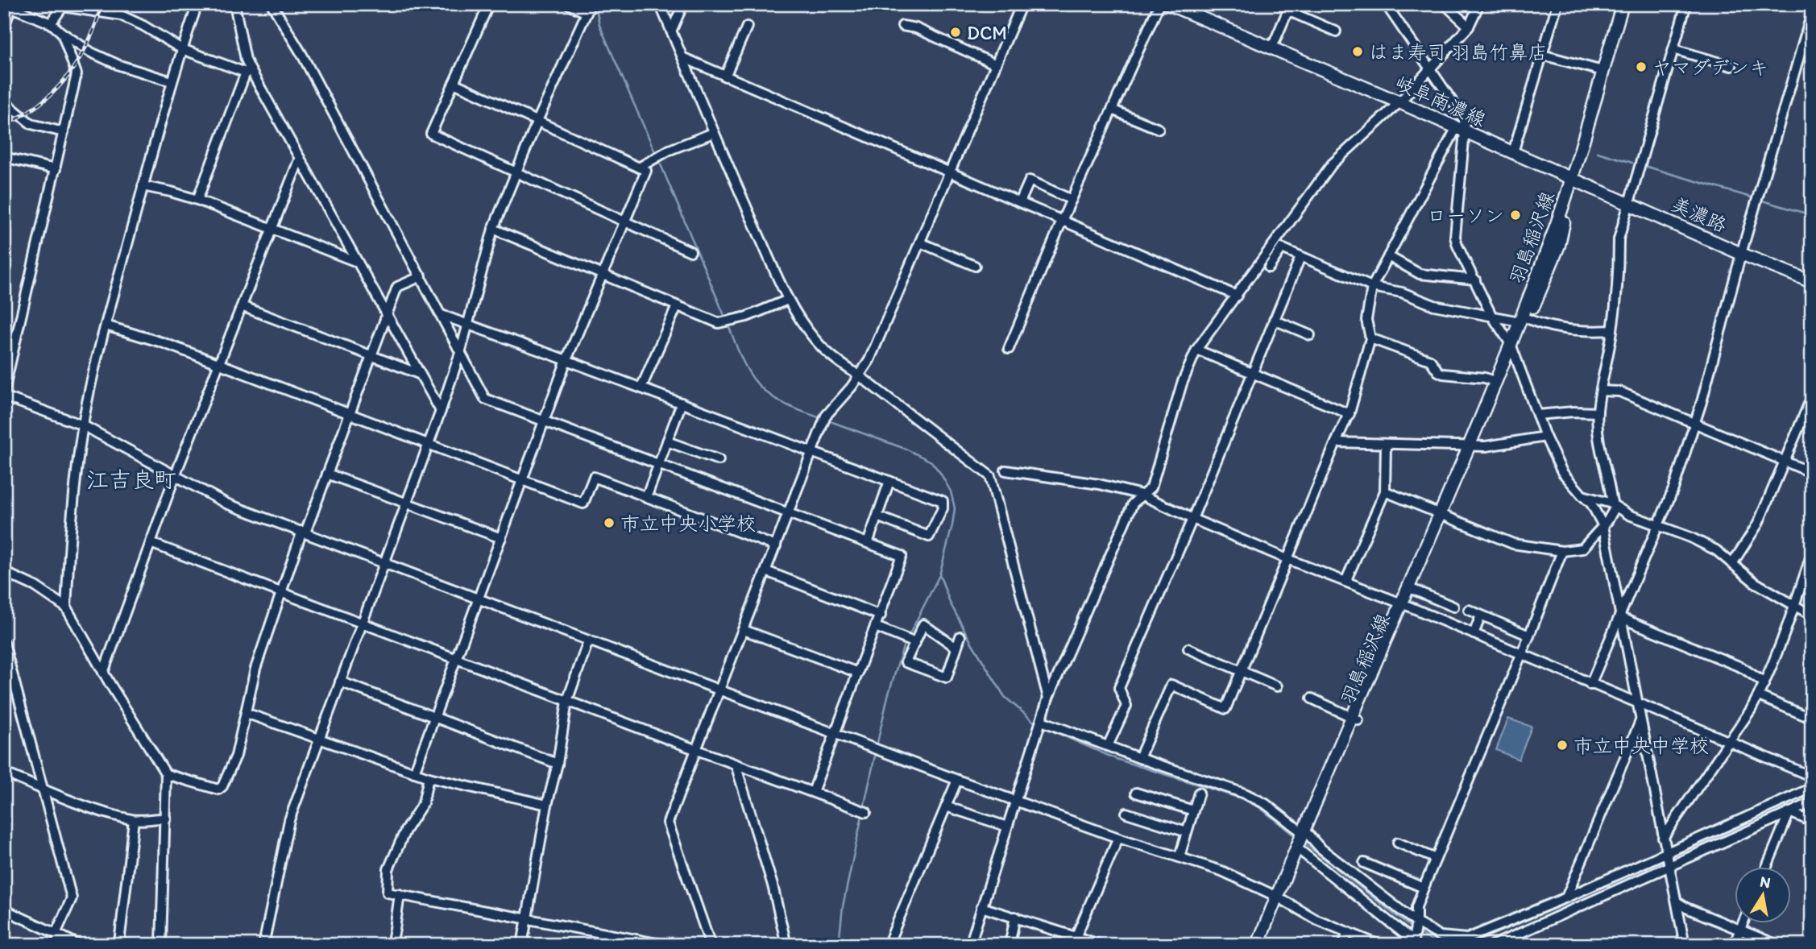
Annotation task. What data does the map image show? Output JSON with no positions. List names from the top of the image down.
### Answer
{
  "streets": {
    "main road": ["岐阜南濃線", "美濃路", "羽島稲沢線"]
  },
  "crossings": [
    ["岐阜南濃線", "美濃路"],
    ["岐阜南濃線", "羽島稲沢線"],
    ["美濃路", "羽島稲沢線"]
  ],
  "districts": ["江吉良町"],
  "places": [
    "DCM",
    "はま寿司 羽島竹鼻店",
    "ヤマダデンキ",
    "ローソン",
    "市立中央小学校",
    "市立中央中学校"
  ],
  "north": "top"
}
